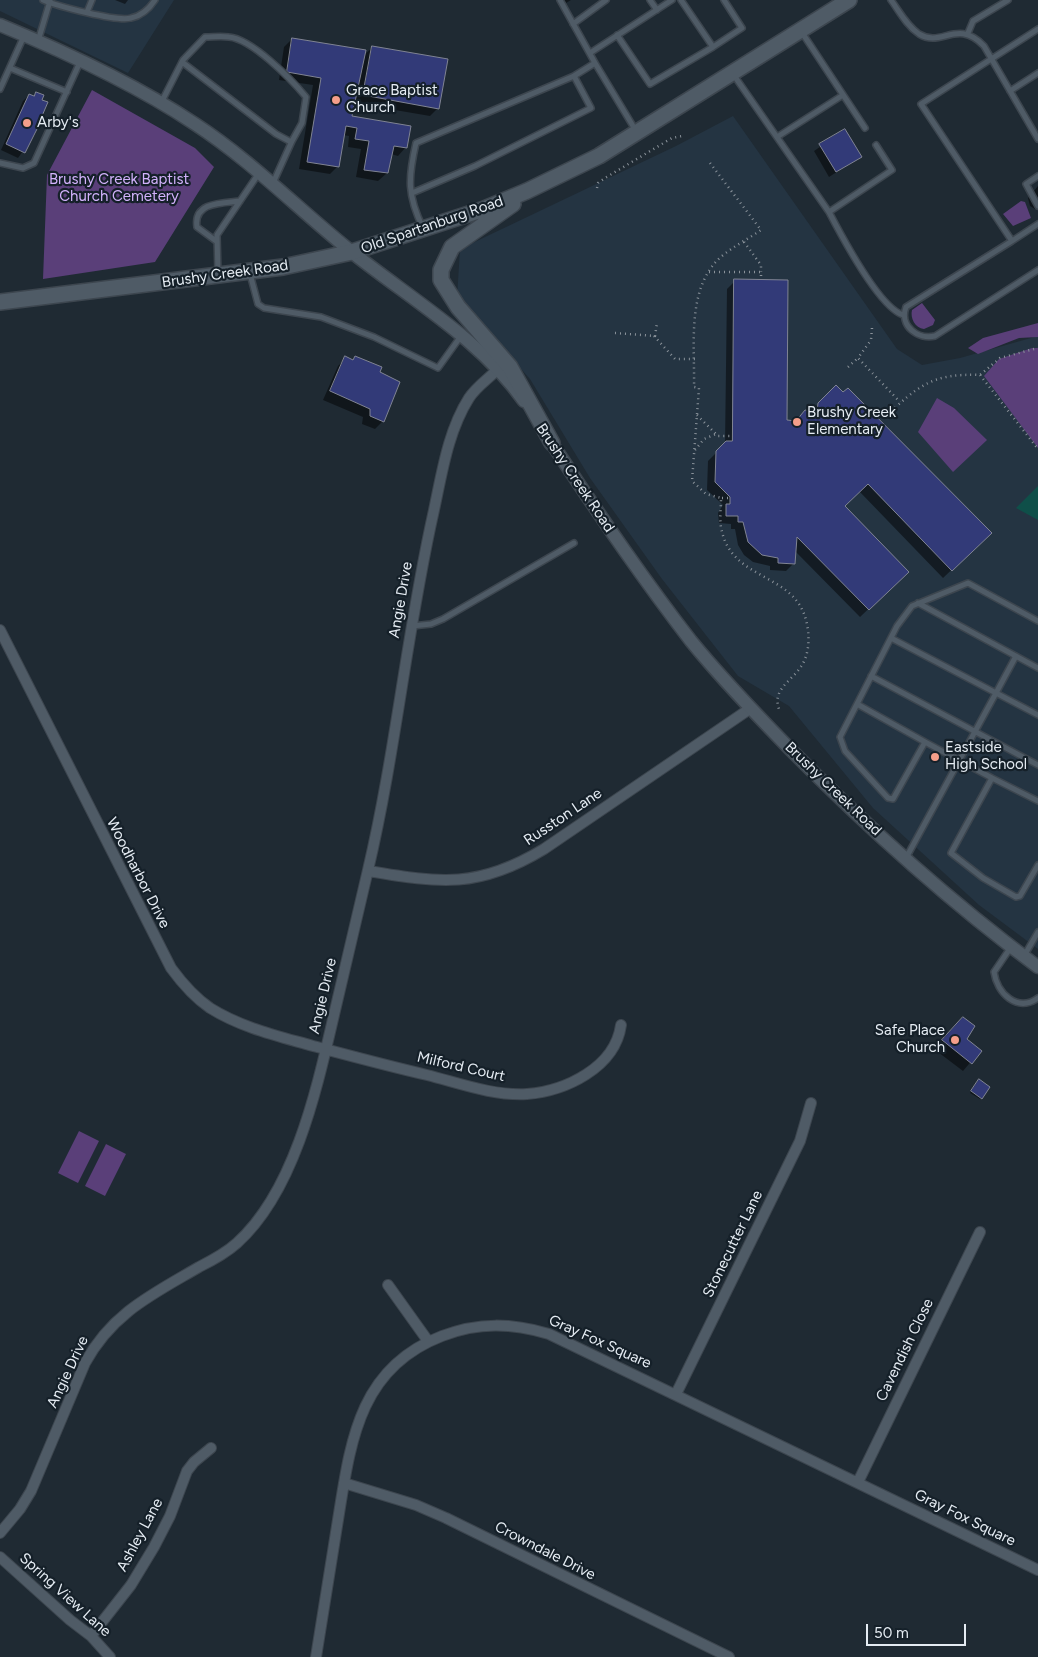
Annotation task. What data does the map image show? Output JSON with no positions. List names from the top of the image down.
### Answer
{
  "streets": {
    "main road": ["Old Spartanburg Road", "Brushy Creek Road"],
    "street": [
      "Angie Drive",
      "Russton Lane",
      "Woodharbor Drive",
      "Milford Court",
      "Stonecutter Lane",
      "Gray Fox Square",
      "Cavendish Close",
      "Ashley Lane",
      "Crowndale Drive",
      "Spring View Lane"
    ]
  },
  "crossings": [
    ["Old Spartanburg Road", "Brushy Creek Road"],
    ["Brushy Creek Road", "Angie Drive"],
    ["Brushy Creek Road", "Russton Lane"],
    ["Angie Drive", "Russton Lane"],
    ["Angie Drive", "Woodharbor Drive"],
    ["Angie Drive", "Milford Court"],
    ["Woodharbor Drive", "Milford Court"],
    ["Stonecutter Lane", "Gray Fox Square"],
    ["Gray Fox Square", "Cavendish Close"],
    ["Gray Fox Square", "Crowndale Drive"],
    ["Ashley Lane", "Spring View Lane"]
  ],
  "parks": ["Brushy Creek Baptist Church Cemetery"],
  "places": [
    "Grace Baptist Church",
    "Arby's",
    "Brushy Creek Elementary",
    "Eastside High School",
    "Safe Place Church"
  ],
  "scale_bar": "50 m"
}
